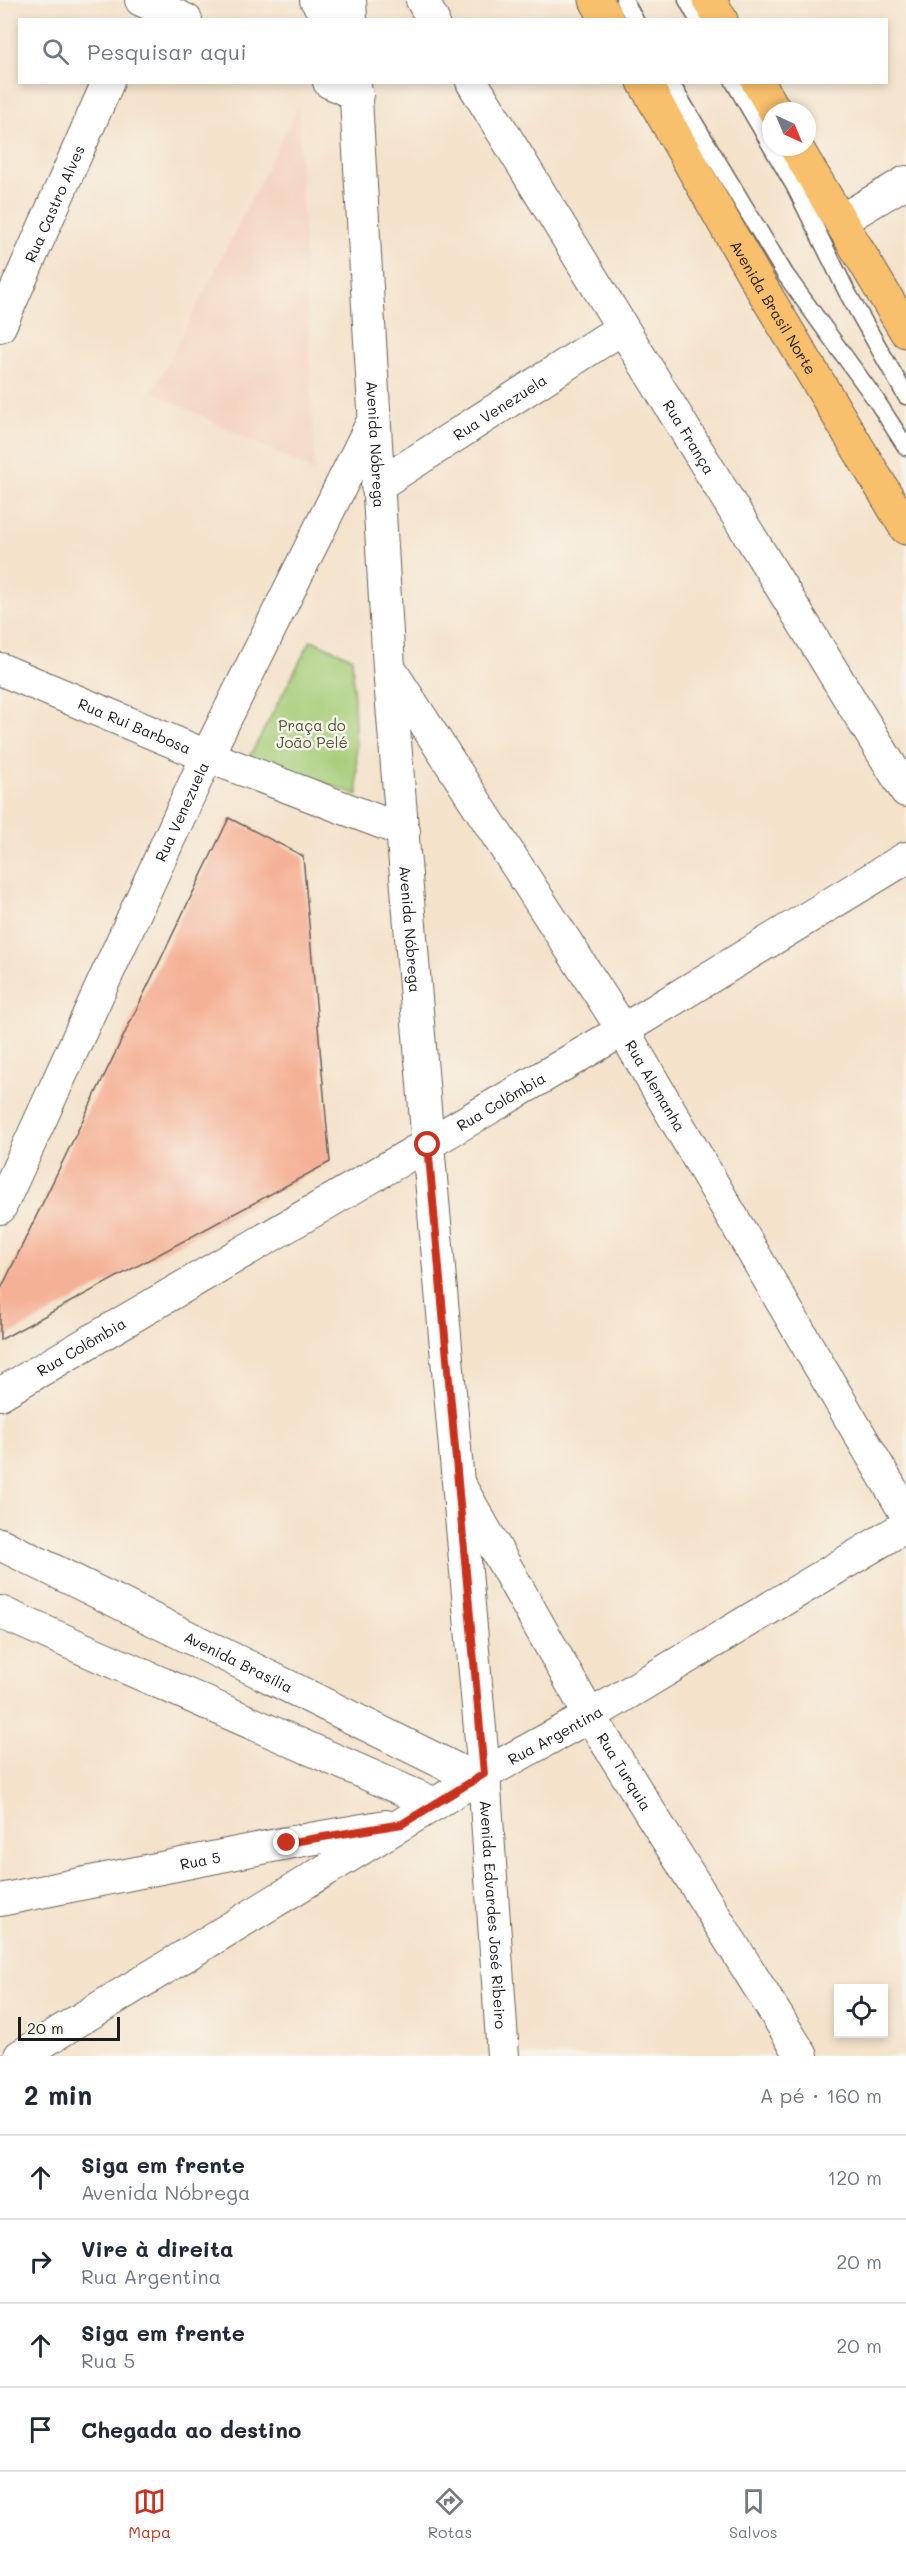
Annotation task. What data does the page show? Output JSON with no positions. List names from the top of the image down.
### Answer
{
  "streets": {
    "main road": ["Avenida Brasil Norte"],
    "street": [
      "Rua Castro Alves",
      "Rua Venezuela",
      "Rua França",
      "Avenida Nóbrega",
      "Rua Rui Barbosa",
      "Rua Alemanha",
      "Rua Colômbia",
      "Avenida Brasília",
      "Rua Argentina",
      "Rua Turquia",
      "Rua 5",
      "Avenida Edvardes José Ribeiro"
    ]
  },
  "crossings": [
    ["Rua Venezuela", "Rua França"],
    ["Rua Venezuela", "Avenida Nóbrega"],
    ["Rua Venezuela", "Rua Rui Barbosa"],
    ["Avenida Nóbrega", "Rua Rui Barbosa"],
    ["Avenida Nóbrega", "Rua Alemanha"],
    ["Avenida Nóbrega", "Rua Colômbia"],
    ["Avenida Nóbrega", "Avenida Brasília"],
    ["Avenida Nóbrega", "Rua Argentina"],
    ["Avenida Nóbrega", "Rua Turquia"],
    ["Avenida Nóbrega", "Avenida Edvardes José Ribeiro"],
    ["Rua Alemanha", "Rua Colômbia"],
    ["Avenida Brasília", "Rua Argentina"],
    ["Avenida Brasília", "Avenida Edvardes José Ribeiro"],
    ["Rua Argentina", "Rua Turquia"],
    ["Rua Argentina", "Rua 5"],
    ["Rua Argentina", "Avenida Edvardes José Ribeiro"]
  ],
  "parks": ["Praça do João Pelé"],
  "scale_bar": "20 m",
  "north": "bottom right",
  "page": {
    "search": "Pesquisar aqui",
    "scale": "20 m",
    "heading": ["2 min", "A pé · 160 m"],
    "list": [
      ["Siga em frente", "Avenida Nóbrega", "120 m"],
      ["Vire à direita", "Rua Argentina", "20 m"],
      ["Siga em frente", "Rua 5", "20 m"],
      "Chegada ao destino"
    ],
    "nav": ["Mapa", "Rotas", "Salvos"]
  }
}
